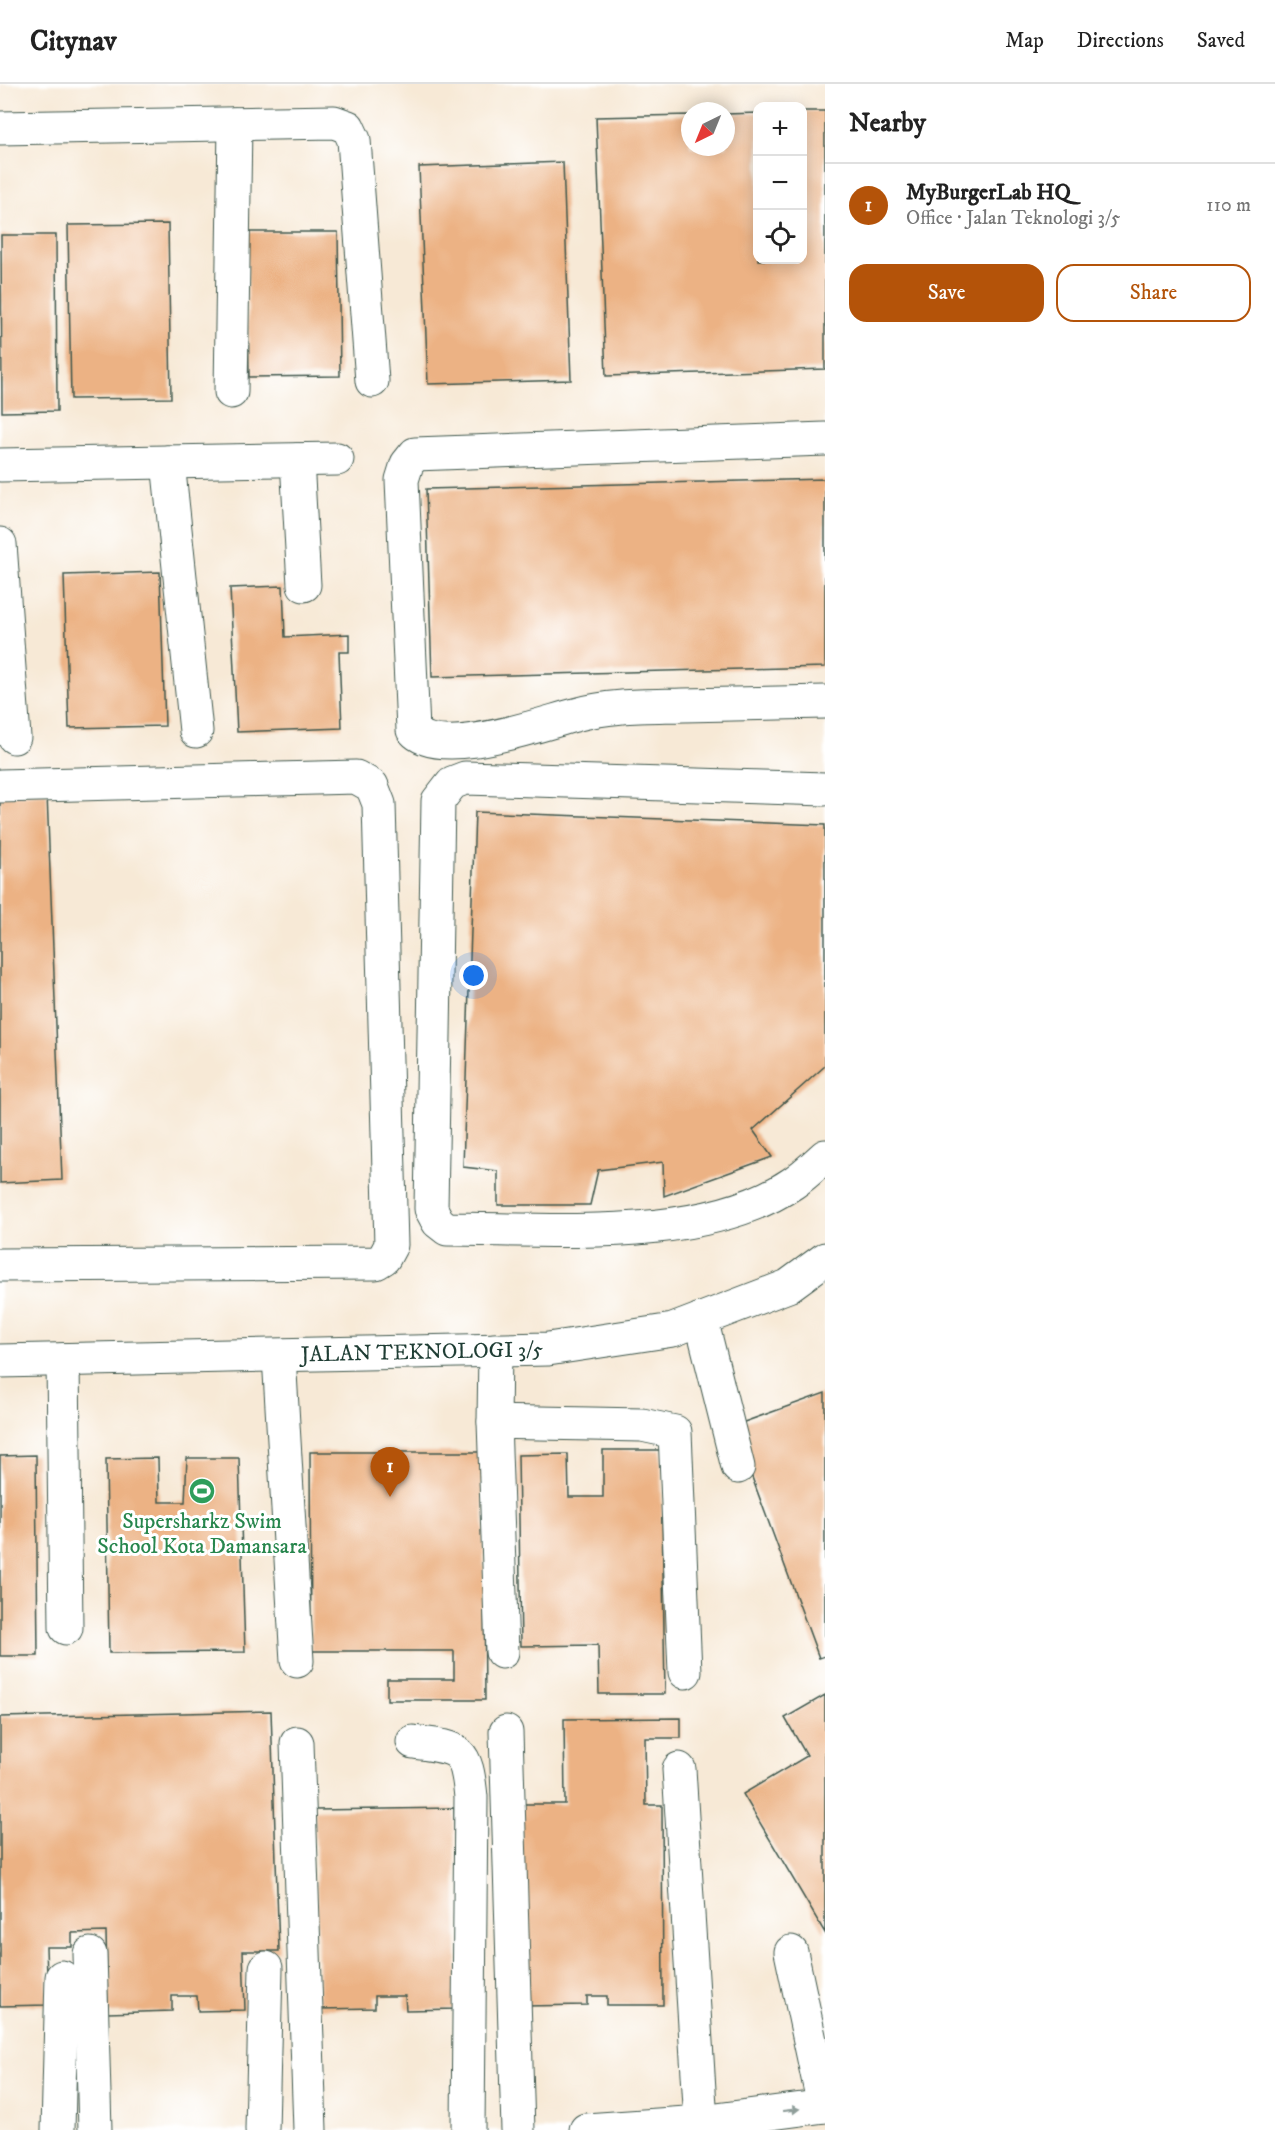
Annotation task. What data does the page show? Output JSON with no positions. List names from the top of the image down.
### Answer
{
  "streets": {
    "street": ["JALAN TEKNOLOGI 3/5"]
  },
  "places": {
    "sports": ["Supersharkz Swim School Kota Damansara"]
  },
  "north": "bottom left",
  "page": {
    "header": "Citynav",
    "nav": ["Map", "Directions", "Saved"],
    "heading": "Nearby",
    "map_buttons": ["+", "−"],
    "list": [
      {
        "mark": "1",
        "name": "MyBurgerLab HQ",
        "note": "Office · Jalan Teknologi 3/5",
        "value": "110 m"
      }
    ],
    "buttons": ["Save", "Share"],
    "pins": "1"
  }
}
